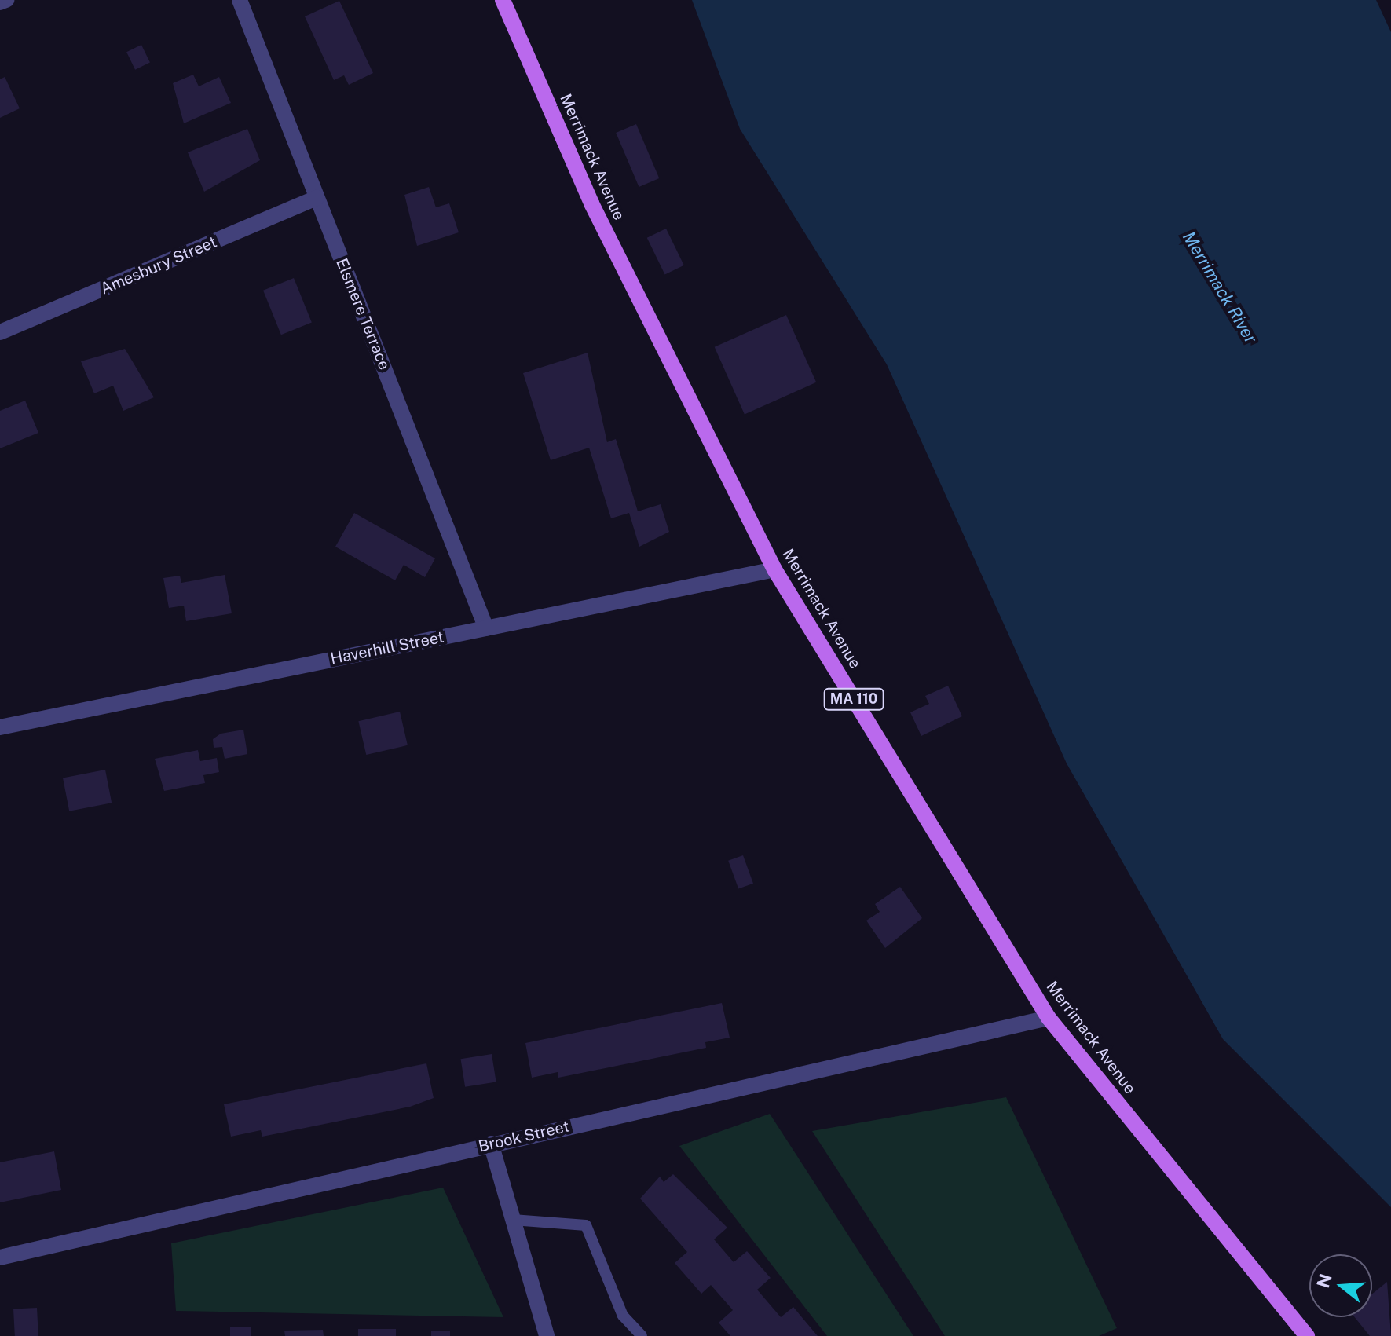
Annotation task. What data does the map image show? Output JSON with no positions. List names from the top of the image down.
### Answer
{
  "streets": {
    "main road": ["Merrimack Avenue", "MA 110"],
    "street": [
      "Amesbury Street",
      "Elsmere Terrace",
      "Haverhill Street",
      "Brook Street"
    ]
  },
  "crossings": [
    ["Merrimack Avenue", "Haverhill Street"],
    ["Merrimack Avenue", "Brook Street"],
    ["Amesbury Street", "Elsmere Terrace"],
    ["Elsmere Terrace", "Haverhill Street"]
  ],
  "water": ["Merrimack River"],
  "north": "left"
}
